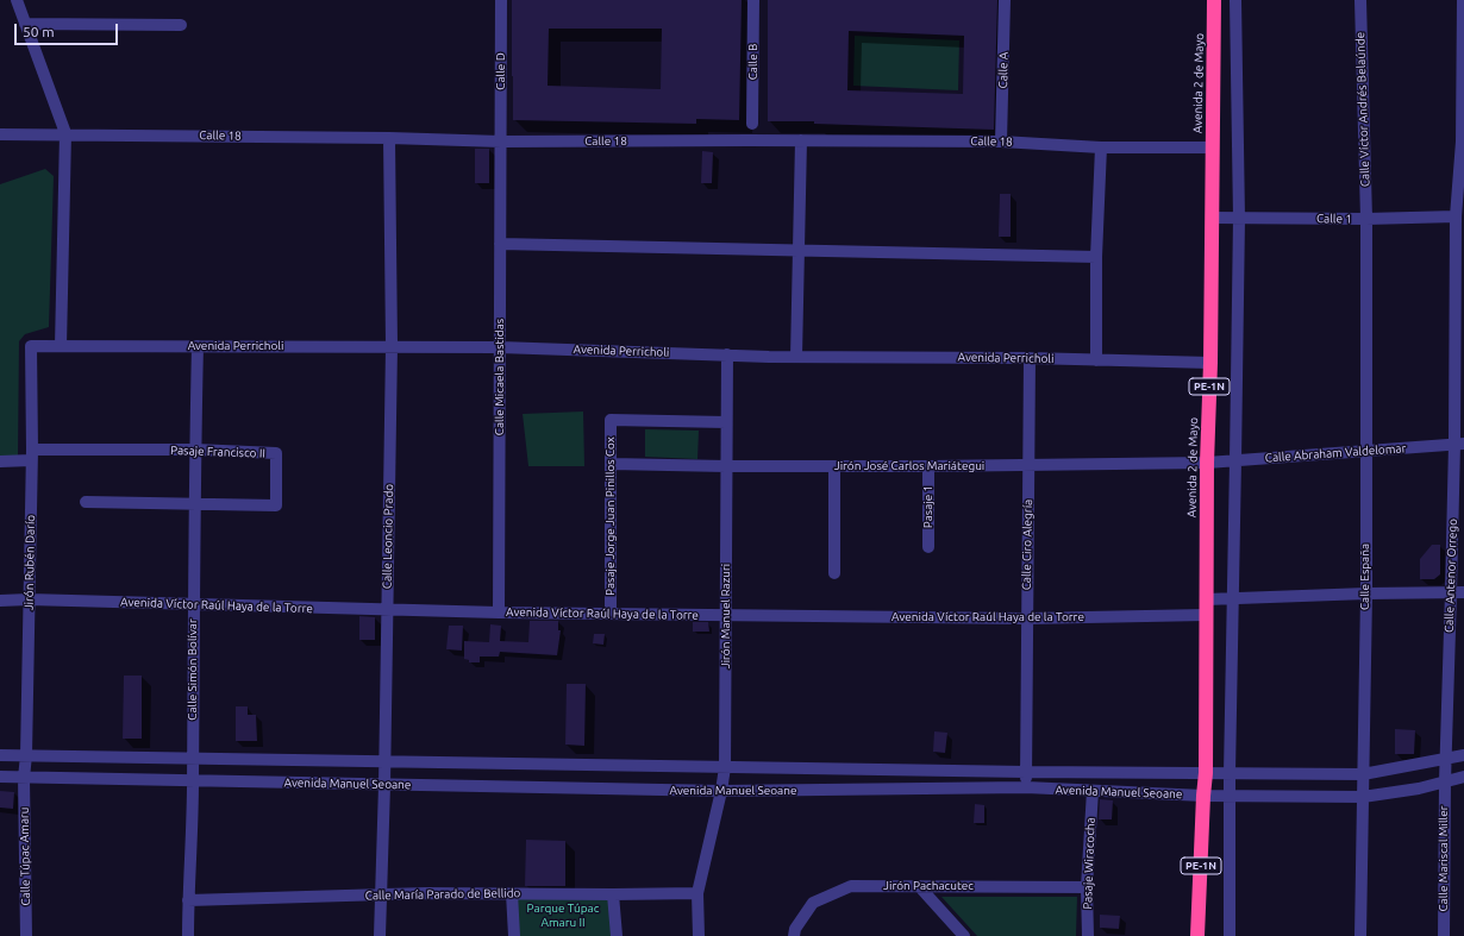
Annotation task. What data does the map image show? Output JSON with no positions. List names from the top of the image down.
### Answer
{
  "streets": {
    "highway": ["Avenida 2 de Mayo", "PE-1N"],
    "street": [
      "Calle B",
      "Calle A",
      "Calle D",
      "Calle Víctor Andrés Belaúnde",
      "Calle 18",
      "Calle 1",
      "Avenida Perricholi",
      "Calle Micaela Bastidas",
      "Pasaje Francisco II",
      "Calle Abraham Valdelomar",
      "Jirón José Carlos Mariátegui",
      "Pasaje 1",
      "Pasaje Jorge Juan Pinillos Cox",
      "Calle Leoncio Prado",
      "Calle Ciro Alegría",
      "Jirón Rubén Darío",
      "Calle Antenor Orrego",
      "Calle España",
      "Avenida Víctor Raúl Haya de la Torre",
      "Jirón Manuel Razuri",
      "Calle Simón Bolívar",
      "Avenida Manuel Seoane",
      "Calle Túpac Amaru",
      "Calle Mariscal Miller",
      "Pasaje Wiracocha",
      "Jirón Pachacutec",
      "Calle María Parado de Bellido"
    ]
  },
  "crossings": [
    ["Calle A", "Calle 18"],
    ["Calle D", "Calle 18"],
    ["Calle D", "Calle Micaela Bastidas"],
    ["Avenida 2 de Mayo", "Calle 18"],
    ["Avenida 2 de Mayo", "Calle 1"],
    ["Avenida 2 de Mayo", "Avenida Perricholi"],
    ["Avenida 2 de Mayo", "Calle Abraham Valdelomar"],
    ["Avenida 2 de Mayo", "Jirón José Carlos Mariátegui"],
    ["Avenida 2 de Mayo", "Avenida Víctor Raúl Haya de la Torre"],
    ["Avenida 2 de Mayo", "Avenida Manuel Seoane"],
    ["Calle Víctor Andrés Belaúnde", "Calle 1"],
    ["Calle Víctor Andrés Belaúnde", "Calle España"],
    ["Calle 18", "Calle Micaela Bastidas"],
    ["Calle 18", "Calle Leoncio Prado"],
    ["Calle 1", "Calle Antenor Orrego"],
    ["Calle 1", "Calle España"],
    ["Avenida Perricholi", "Calle Micaela Bastidas"],
    ["Avenida Perricholi", "Calle Leoncio Prado"],
    ["Avenida Perricholi", "Calle Ciro Alegría"],
    ["Avenida Perricholi", "Jirón Rubén Darío"],
    ["Avenida Perricholi", "Jirón Manuel Razuri"],
    ["Avenida Perricholi", "Calle Simón Bolívar"],
    ["Calle Micaela Bastidas", "Avenida Víctor Raúl Haya de la Torre"],
    ["Pasaje Francisco II", "Jirón Rubén Darío"],
    ["Pasaje Francisco II", "Calle Simón Bolívar"],
    ["Calle Abraham Valdelomar", "Jirón José Carlos Mariátegui"],
    ["Calle Abraham Valdelomar", "Calle Antenor Orrego"],
    ["Calle Abraham Valdelomar", "Calle España"],
    ["Jirón José Carlos Mariátegui", "Pasaje 1"],
    ["Jirón José Carlos Mariátegui", "Pasaje Jorge Juan Pinillos Cox"],
    ["Jirón José Carlos Mariátegui", "Calle Ciro Alegría"],
    ["Jirón José Carlos Mariátegui", "Jirón Manuel Razuri"],
    ["Pasaje Jorge Juan Pinillos Cox", "Avenida Víctor Raúl Haya de la Torre"],
    ["Pasaje Jorge Juan Pinillos Cox", "Jirón Manuel Razuri"],
    ["Calle Leoncio Prado", "Avenida Víctor Raúl Haya de la Torre"],
    ["Calle Leoncio Prado", "Avenida Manuel Seoane"],
    ["Calle Leoncio Prado", "Calle María Parado de Bellido"],
    ["Calle Ciro Alegría", "Avenida Víctor Raúl Haya de la Torre"],
    ["Calle Ciro Alegría", "Avenida Manuel Seoane"],
    ["Jirón Rubén Darío", "Avenida Víctor Raúl Haya de la Torre"],
    ["Jirón Rubén Darío", "Avenida Manuel Seoane"],
    ["Jirón Rubén Darío", "Calle Túpac Amaru"],
    ["Calle Antenor Orrego", "Avenida Manuel Seoane"],
    ["Calle Antenor Orrego", "Calle Mariscal Miller"],
    ["Calle España", "Avenida Manuel Seoane"],
    ["Avenida Víctor Raúl Haya de la Torre", "Jirón Manuel Razuri"],
    ["Avenida Víctor Raúl Haya de la Torre", "Calle Simón Bolívar"],
    ["Jirón Manuel Razuri", "Avenida Manuel Seoane"],
    ["Jirón Manuel Razuri", "Calle María Parado de Bellido"],
    ["Calle Simón Bolívar", "Avenida Manuel Seoane"],
    ["Calle Simón Bolívar", "Calle María Parado de Bellido"],
    ["Avenida Manuel Seoane", "Calle Túpac Amaru"],
    ["Avenida Manuel Seoane", "Calle Mariscal Miller"],
    ["Avenida Manuel Seoane", "Pasaje Wiracocha"],
    ["Pasaje Wiracocha", "Jirón Pachacutec"]
  ],
  "parks": ["Parque Túpac Amaru II"],
  "scale_bar": "50 m"
}
